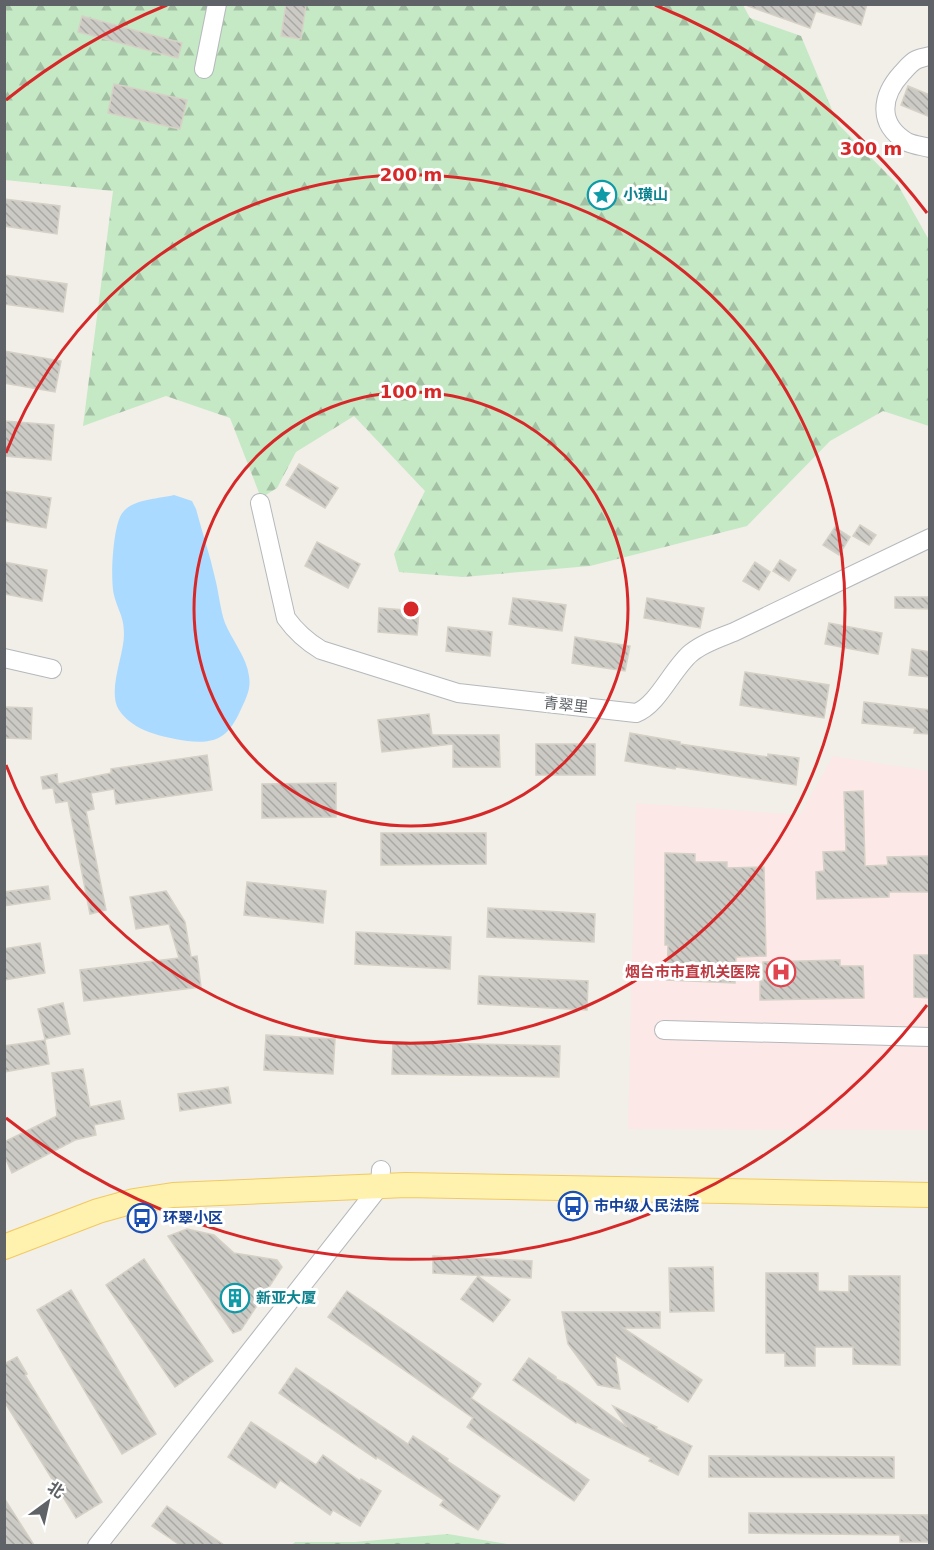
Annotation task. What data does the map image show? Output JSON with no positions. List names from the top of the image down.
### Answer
{
  "streets": {
    "street": ["青翠里"]
  },
  "places": {
    "place": ["小璜山"],
    "hospital": ["烟台市市直机关医院"],
    "bus stop": ["市中级人民法院", "环翠小区"],
    "building": ["新亚大厦"]
  },
  "north": "top right",
  "rings": ["300 m", "200 m", "100 m"]
}
